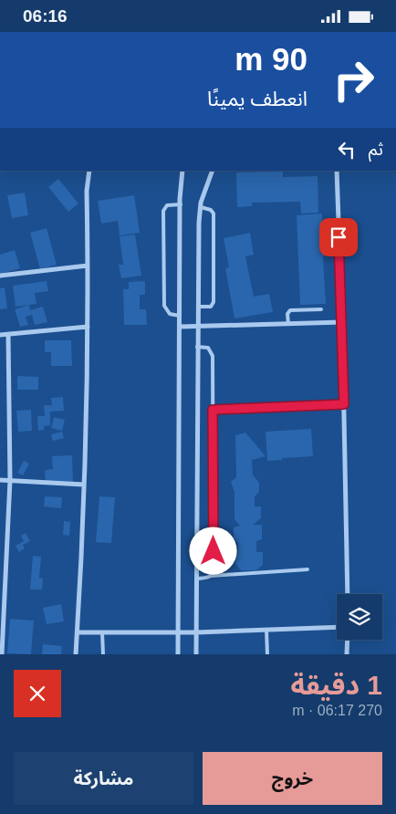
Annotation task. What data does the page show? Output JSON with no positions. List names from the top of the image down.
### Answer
{
  "page": {
    "status": "06:16",
    "turn": ["90 m", "انعطف يمينًا"],
    "then": "ثم",
    "heading": ["1 دقيقة", "270 m · 06:17"],
    "buttons": ["خروج", "مشاركة"]
  }
}
